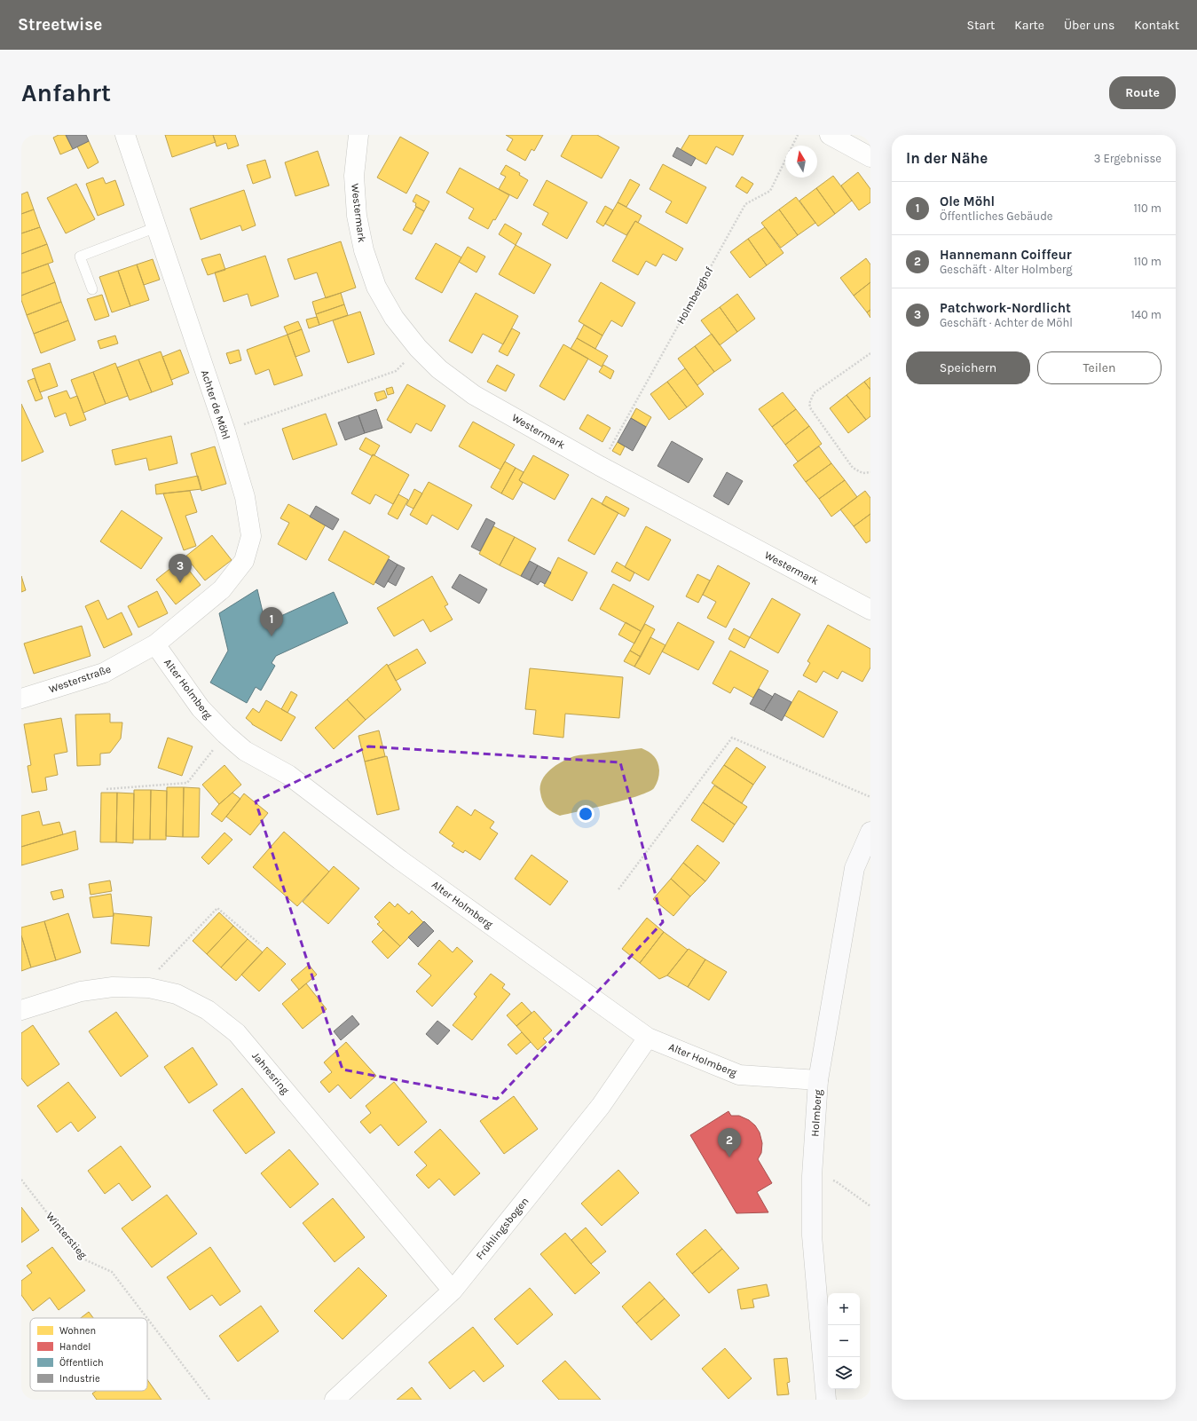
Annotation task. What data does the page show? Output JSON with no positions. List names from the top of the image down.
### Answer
{
  "streets": {
    "street": [
      "Westermark",
      "Achter de Möhl",
      "Westerstraße",
      "Alter Holmberg",
      "Jahresring",
      "Holmberg",
      "Frühlingsbogen"
    ],
    "path": ["Holmberghof", "Winterstieg"]
  },
  "crossings": [
    ["Westermark", "Holmberghof"],
    ["Achter de Möhl", "Westerstraße"],
    ["Achter de Möhl", "Alter Holmberg"],
    ["Westerstraße", "Alter Holmberg"],
    ["Alter Holmberg", "Holmberg"],
    ["Alter Holmberg", "Frühlingsbogen"],
    ["Jahresring", "Frühlingsbogen"]
  ],
  "legend": [
    "Wohnen",
    "Handel",
    "Öffentlich",
    "Industrie"
  ],
  "north": "top",
  "page": {
    "header": "Streetwise",
    "nav": [
      "Start",
      "Karte",
      "Über uns",
      "Kontakt"
    ],
    "buttons": [
      "Route",
      ["Speichern", "Teilen"]
    ],
    "title": "Anfahrt",
    "heading": ["In der Nähe", "3 Ergebnisse"],
    "list": [
      {
        "mark": "1",
        "name": "Ole Möhl",
        "note": "Öffentliches Gebäude",
        "value": "110 m"
      },
      {
        "mark": "2",
        "name": "Hannemann Coiffeur",
        "note": "Geschäft · Alter Holmberg",
        "value": "110 m"
      },
      {
        "mark": "3",
        "name": "Patchwork-Nordlicht",
        "note": "Geschäft · Achter de Möhl",
        "value": "140 m"
      }
    ],
    "pins": ["3", "1", "2"],
    "map_buttons": ["+", "−"]
  }
}
